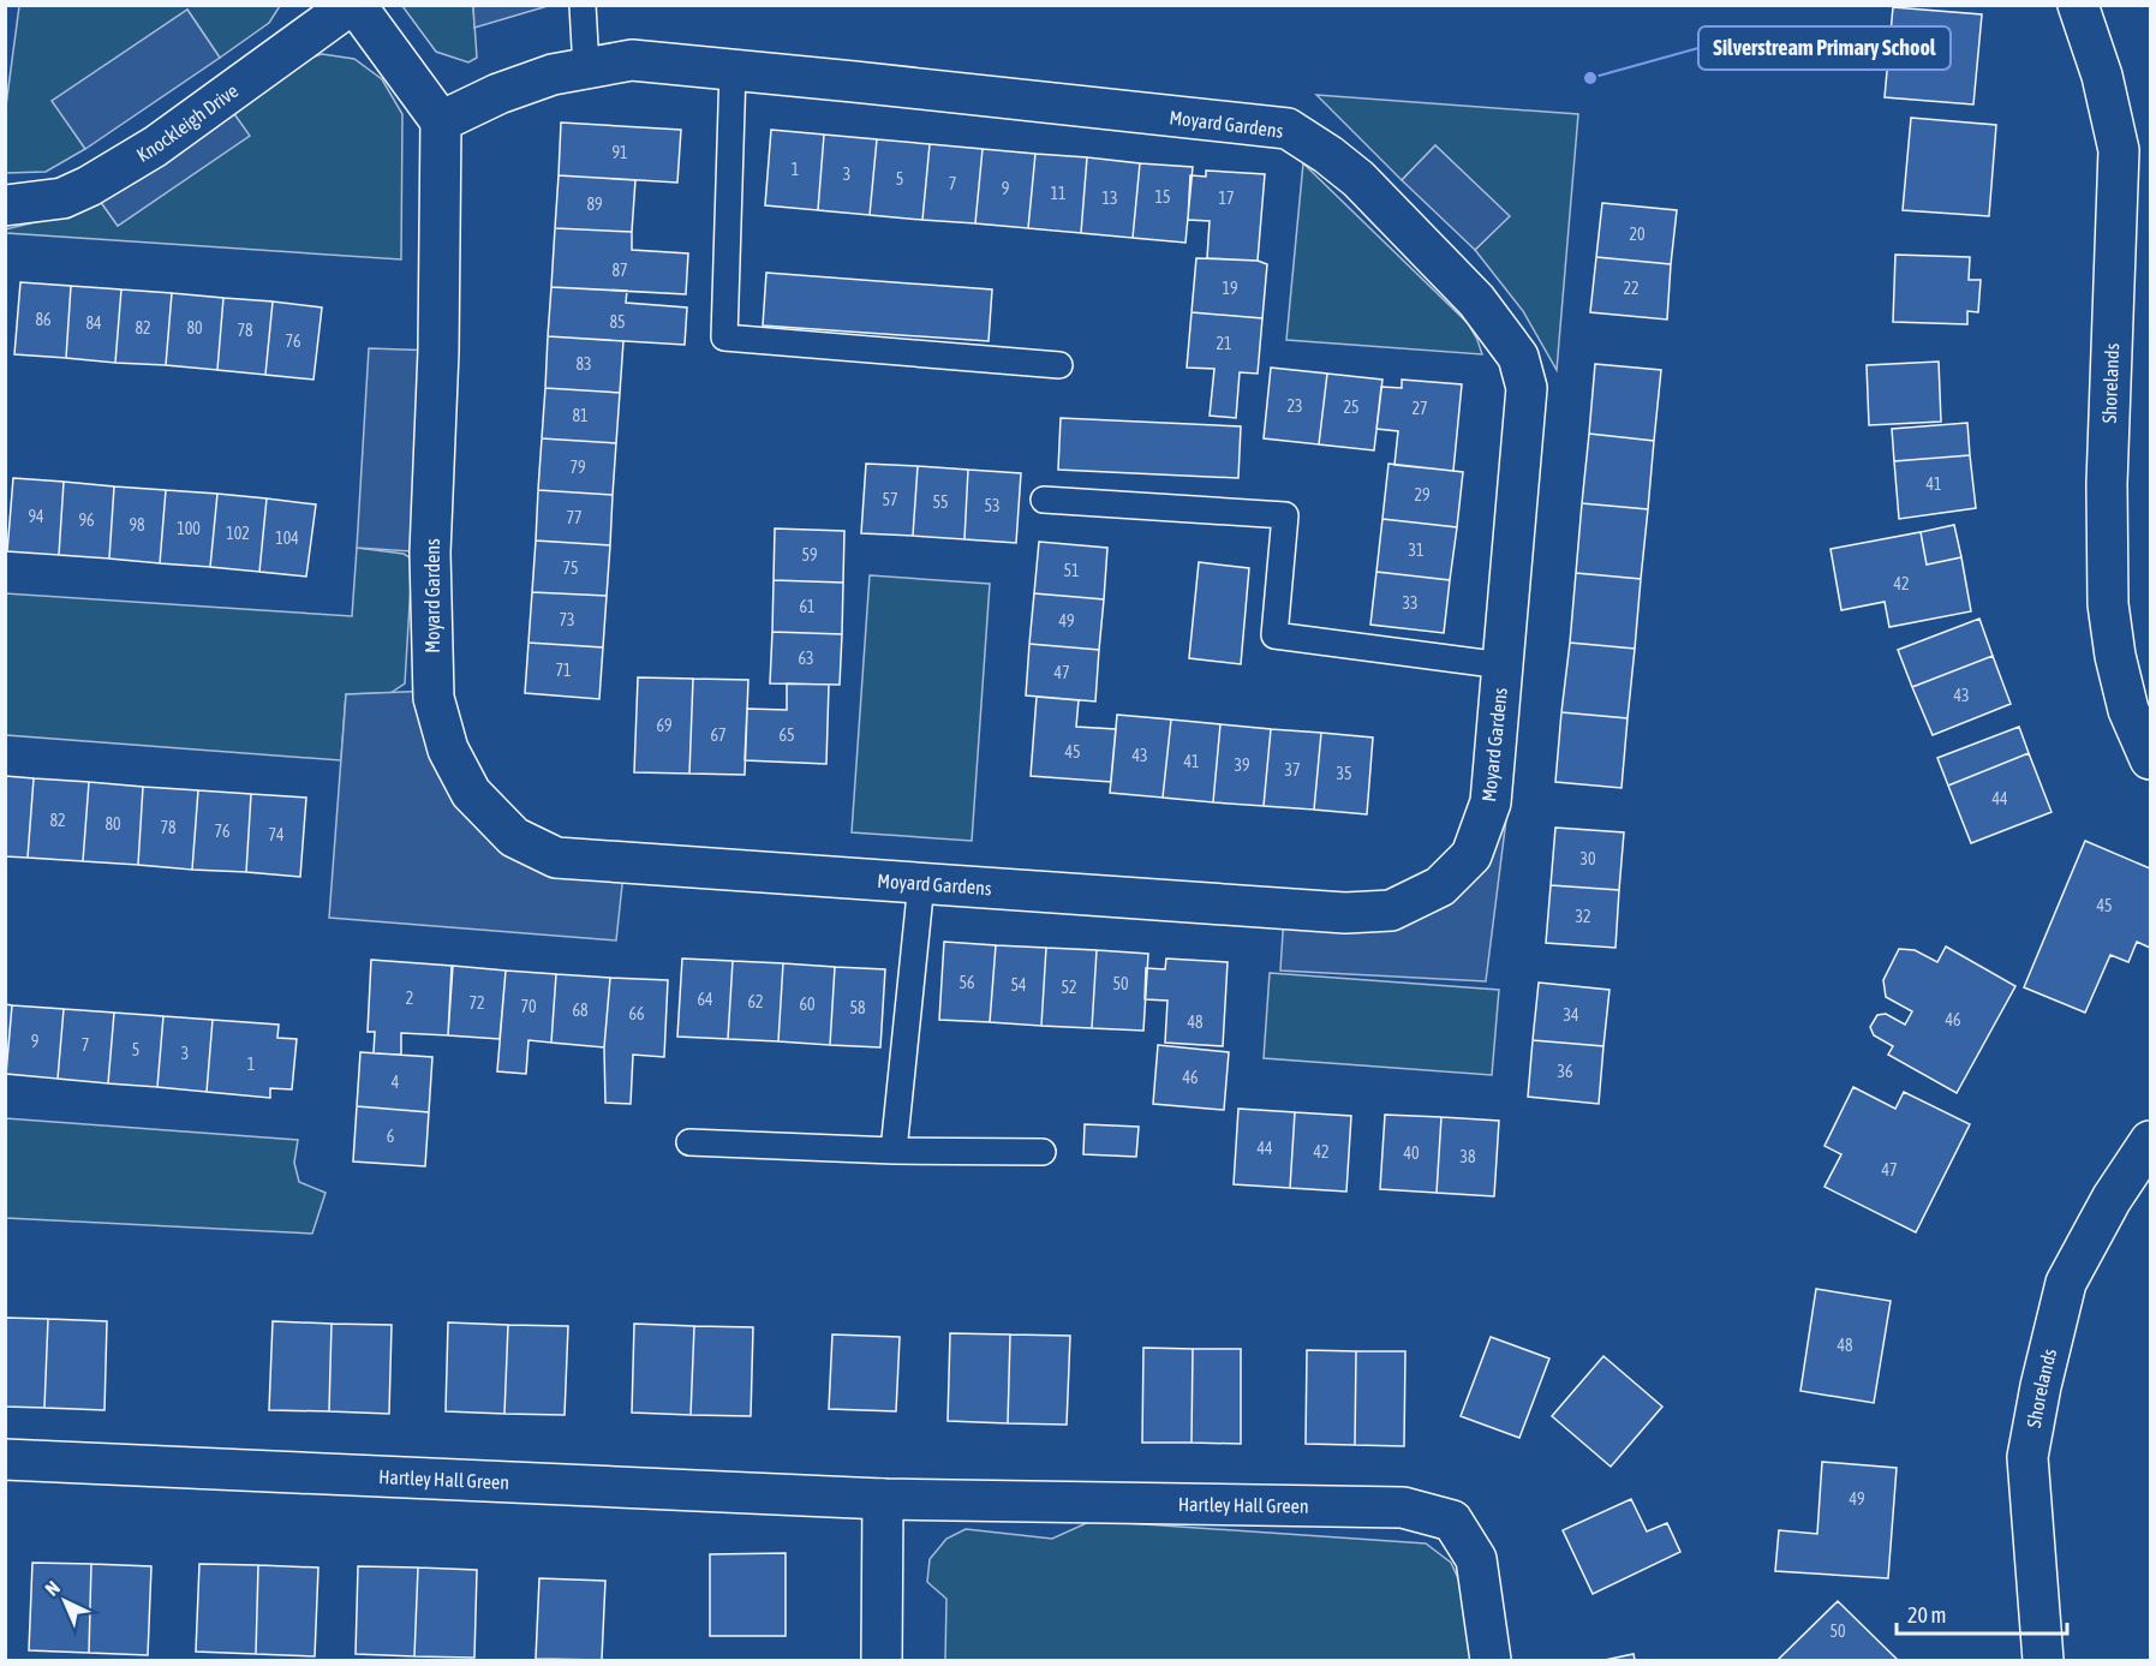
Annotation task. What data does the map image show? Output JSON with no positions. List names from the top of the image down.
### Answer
{
  "streets": {
    "street": [
      "Knockleigh Drive",
      "Moyard Gardens",
      "Shorelands",
      "Hartley Hall Green"
    ]
  },
  "crossings": [
    ["Knockleigh Drive", "Moyard Gardens"]
  ],
  "places": ["Silverstream Primary School"],
  "house_numbers": [
    "91",
    "1",
    "3",
    "5",
    "7",
    "9",
    "11",
    "15",
    "13",
    "17",
    "89",
    "20",
    "87",
    "19",
    "22",
    "86",
    "85",
    "84",
    "82",
    "80",
    "78",
    "76",
    "21",
    "83",
    "23",
    "25",
    "27",
    "81",
    "79",
    "41",
    "29",
    "57",
    "55",
    "53",
    "94",
    "77",
    "96",
    "98",
    "100",
    "102",
    "104",
    "31",
    "59",
    "75",
    "51",
    "42",
    "33",
    "61",
    "73",
    "49",
    "63",
    "71",
    "47",
    "43",
    "69",
    "67",
    "65",
    "45",
    "43",
    "41",
    "39",
    "37",
    "35",
    "44",
    "82",
    "80",
    "78",
    "76",
    "74",
    "30",
    "45",
    "32",
    "56",
    "50",
    "54",
    "52",
    "2",
    "64",
    "62",
    "72",
    "60",
    "70",
    "58",
    "68",
    "66",
    "34",
    "46",
    "48",
    "9",
    "7",
    "5",
    "3",
    "1",
    "36",
    "46",
    "4",
    "6",
    "44",
    "42",
    "40",
    "38",
    "47",
    "48",
    "49",
    "50"
  ],
  "scale_bar": "20 m",
  "north": "top left"
}
